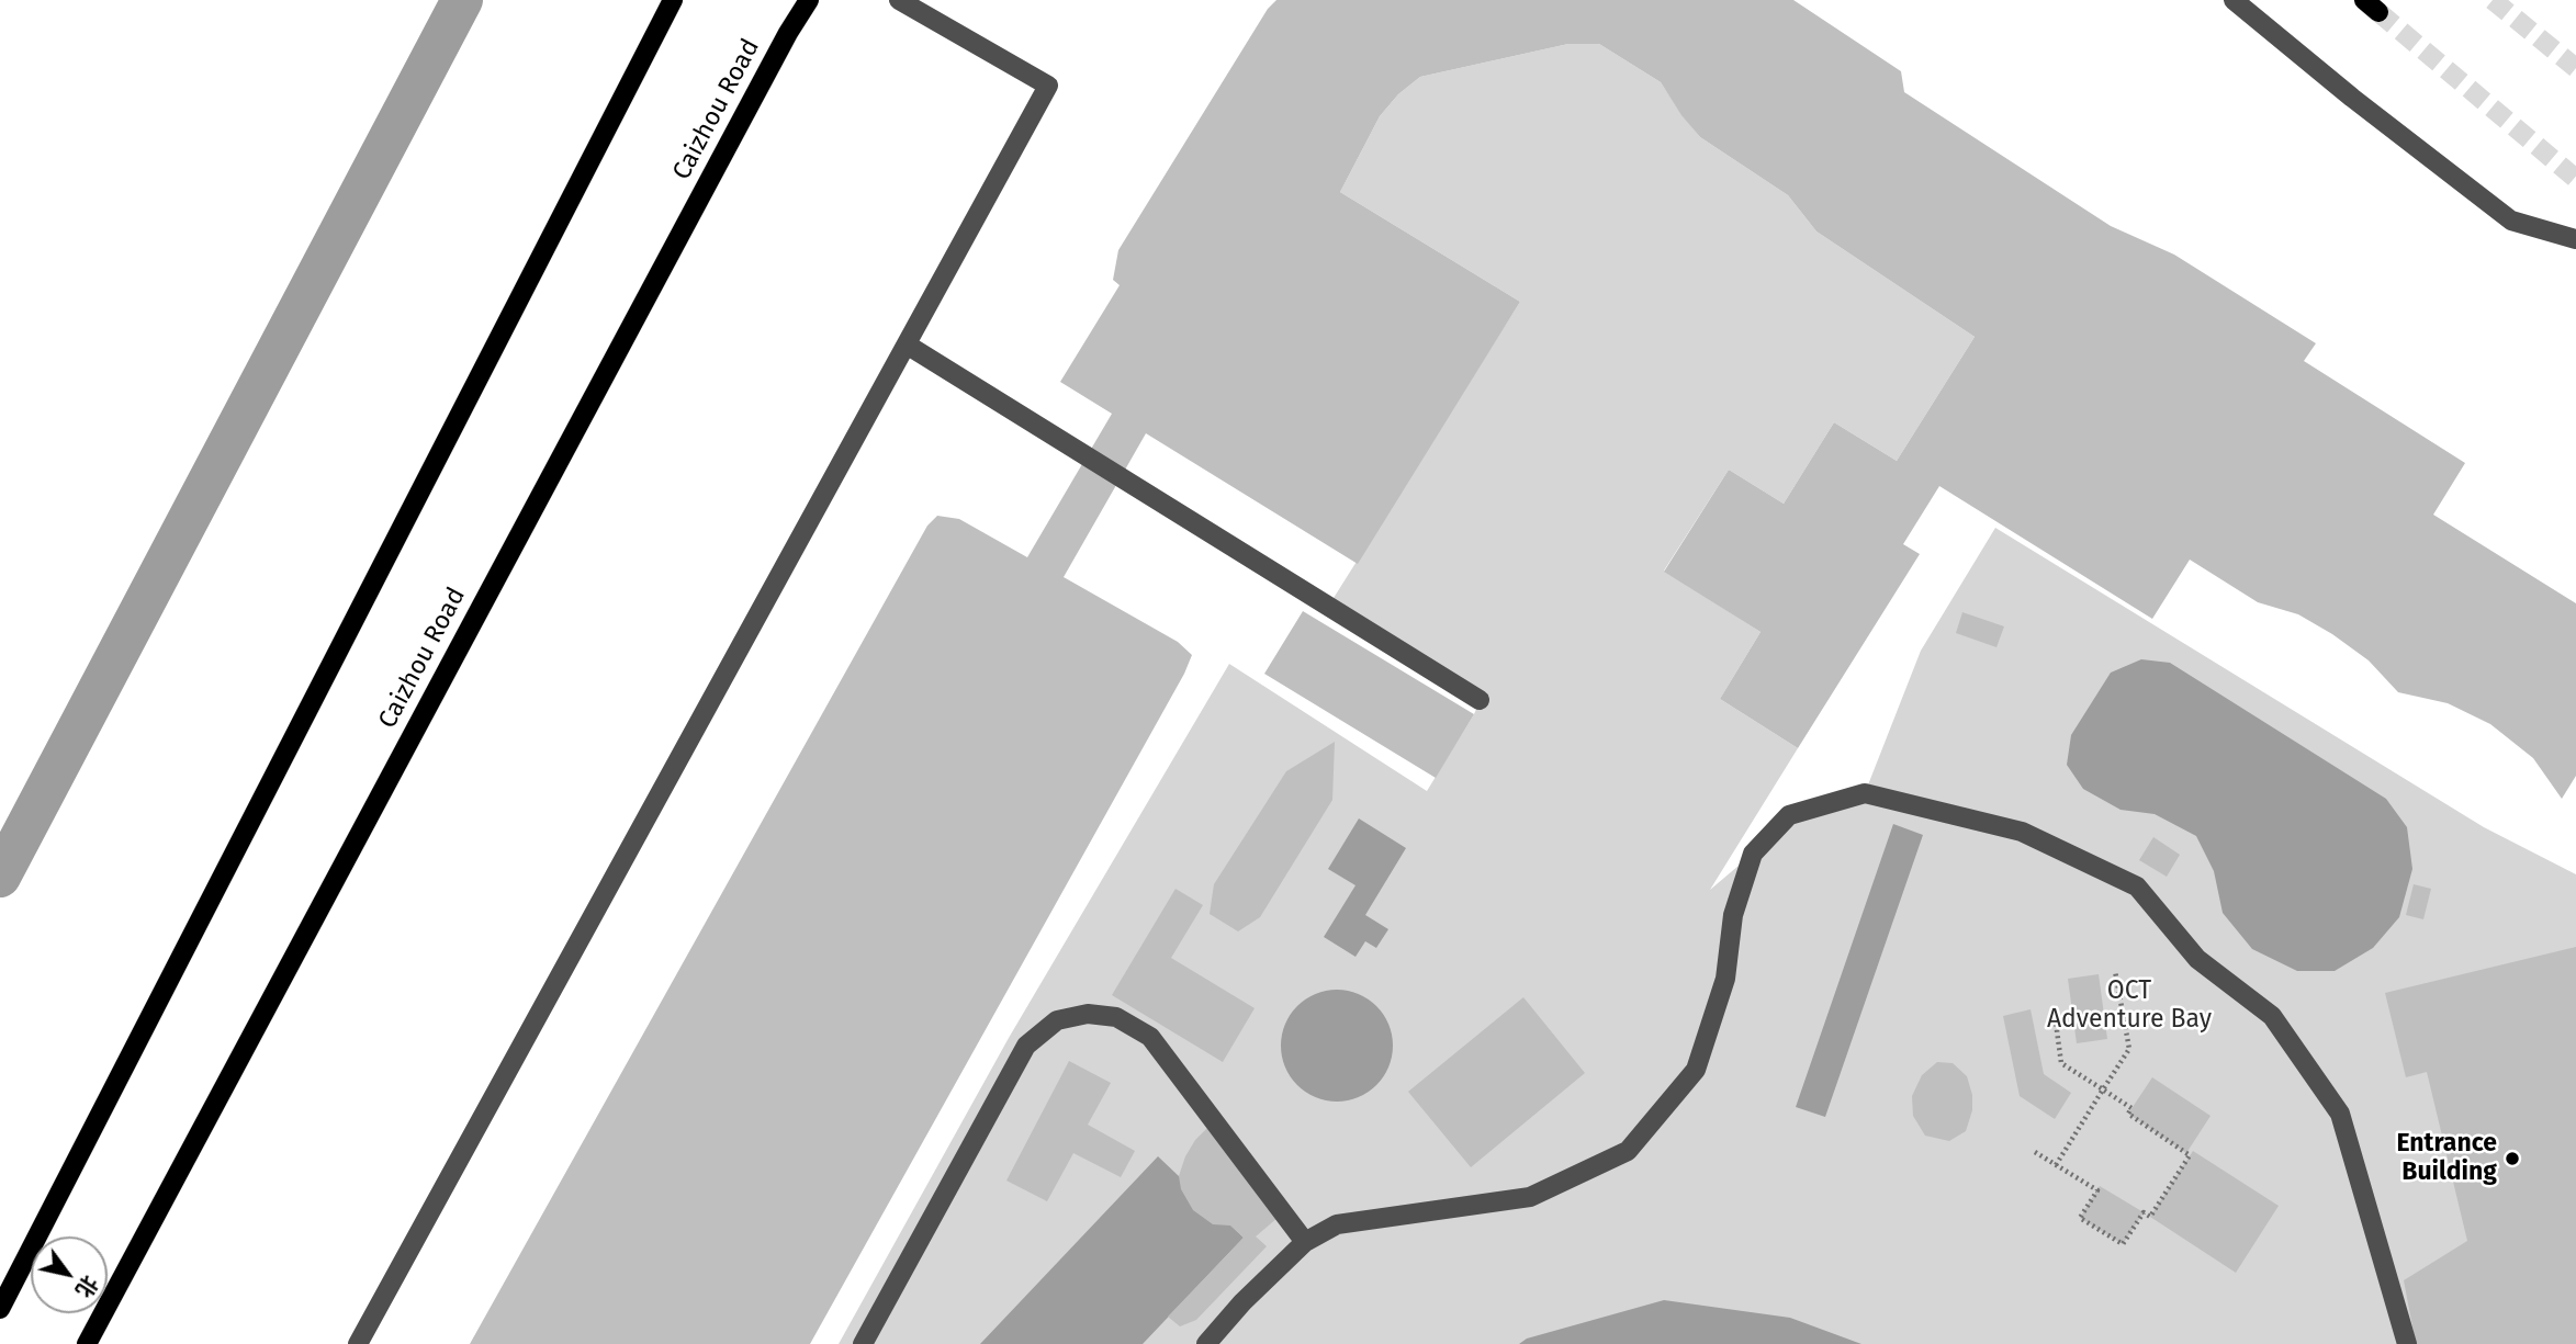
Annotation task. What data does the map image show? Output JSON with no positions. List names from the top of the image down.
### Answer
{
  "streets": {
    "main road": ["Caizhou Road"]
  },
  "parks": ["OCT Adventure Bay"],
  "places": ["Entrance Building"],
  "north": "bottom right"
}
